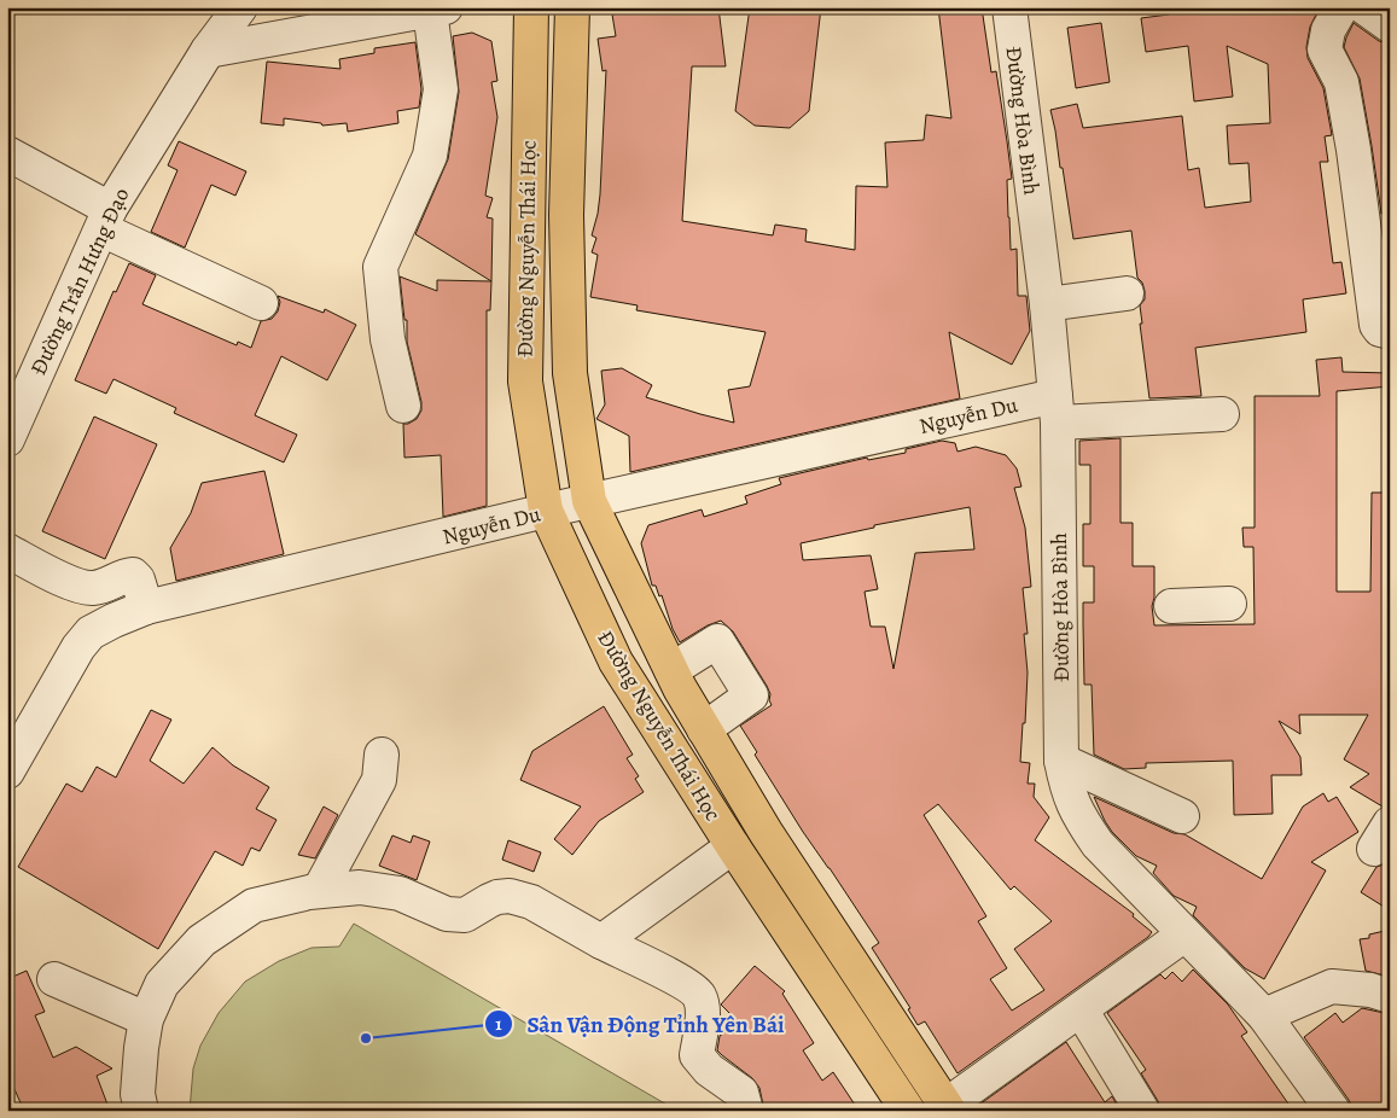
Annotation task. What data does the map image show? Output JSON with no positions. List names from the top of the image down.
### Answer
{
  "streets": {
    "main road": ["Đường Nguyễn Thái Học"],
    "street": ["Đường Hòa Bình", "Đường Trần Hưng Đạo", "Nguyễn Du"]
  },
  "crossings": [
    ["Đường Hòa Bình", "Nguyễn Du"],
    ["Đường Nguyễn Thái Học", "Nguyễn Du"]
  ],
  "places": ["Sân Vận Động Tỉnh Yên Bái"]
}
